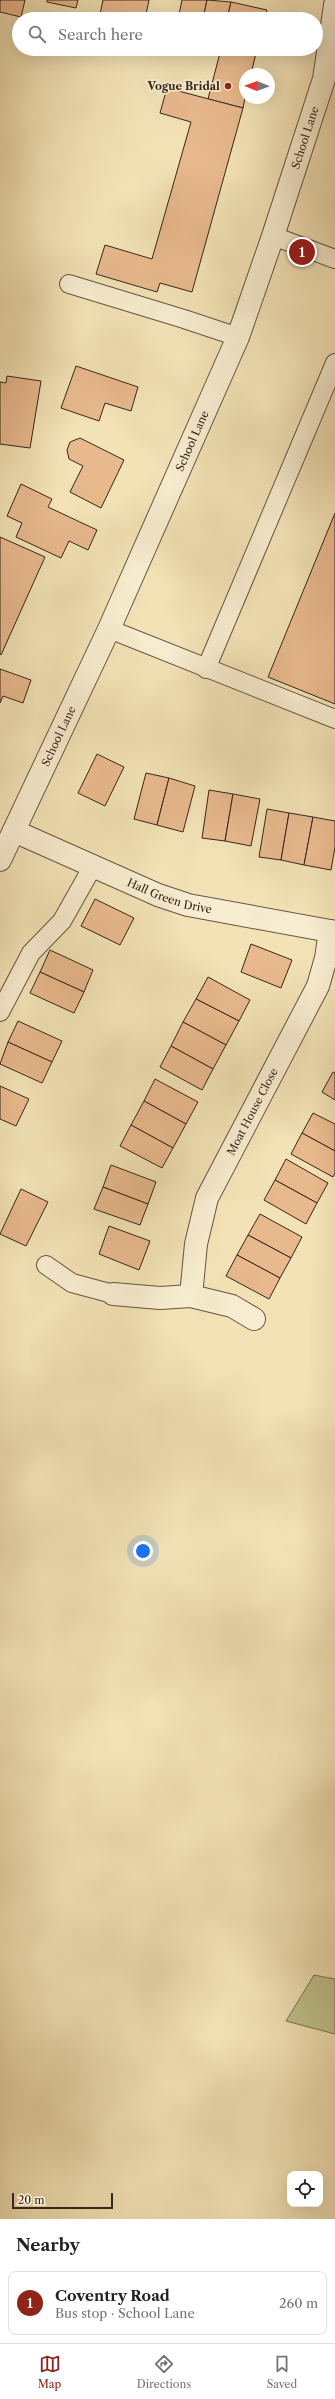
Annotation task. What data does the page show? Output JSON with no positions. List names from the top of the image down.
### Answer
{
  "streets": {
    "street": ["School Lane", "Hall Green Drive", "Moat House Close"]
  },
  "crossings": [
    ["School Lane", "Hall Green Drive"],
    ["Hall Green Drive", "Moat House Close"]
  ],
  "places": ["Vogue Bridal"],
  "scale_bar": "20 m",
  "north": "left",
  "page": {
    "search": "Search here",
    "pins": "1",
    "scale": "20 m",
    "heading": "Nearby",
    "list": [
      {
        "mark": "1",
        "name": "Coventry Road",
        "note": "Bus stop · School Lane",
        "value": "260 m"
      }
    ],
    "nav": ["Map", "Directions", "Saved"]
  }
}
